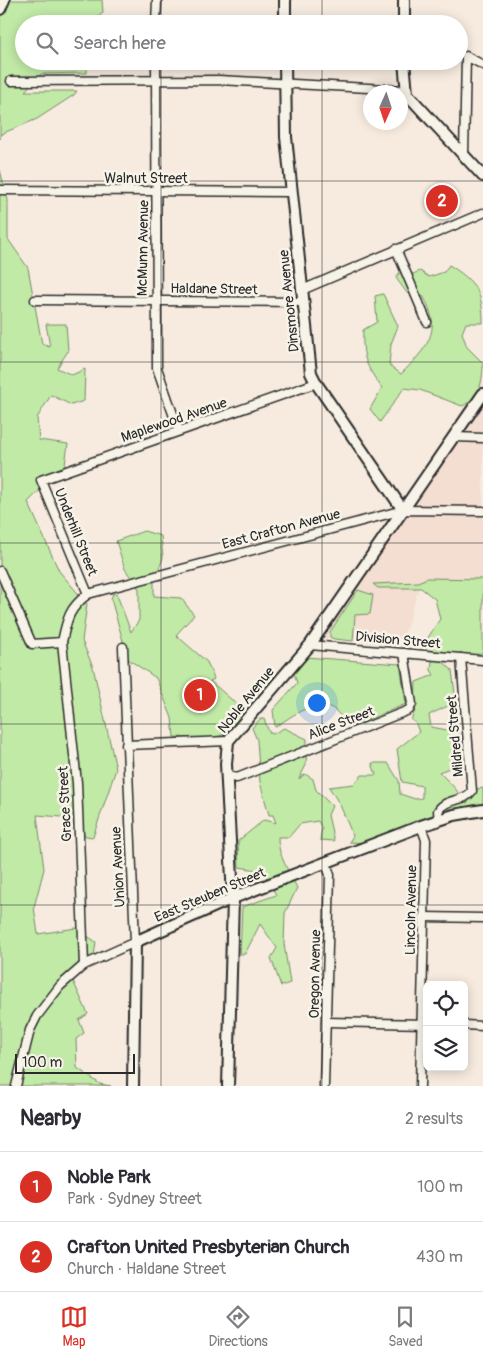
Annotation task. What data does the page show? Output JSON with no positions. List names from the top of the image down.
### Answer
{
  "streets": {
    "main road": [
      "Dinsmore Avenue",
      "Noble Avenue",
      "Union Avenue",
      "East Steuben Street"
    ],
    "street": [
      "Walnut Street",
      "McMunn Avenue",
      "Haldane Street",
      "Maplewood Avenue",
      "East Crafton Avenue",
      "Underhill Street",
      "Division Street",
      "Alice Street",
      "Mildred Street",
      "Grace Street",
      "Lincoln Avenue",
      "Oregon Avenue"
    ]
  },
  "crossings": [
    ["Walnut Street", "McMunn Avenue"],
    ["Walnut Street", "Dinsmore Avenue"],
    ["McMunn Avenue", "Haldane Street"],
    ["McMunn Avenue", "Maplewood Avenue"],
    ["Haldane Street", "Dinsmore Avenue"],
    ["Dinsmore Avenue", "Maplewood Avenue"],
    ["Dinsmore Avenue", "East Crafton Avenue"],
    ["Dinsmore Avenue", "Noble Avenue"],
    ["Maplewood Avenue", "Underhill Street"],
    ["East Crafton Avenue", "Underhill Street"],
    ["East Crafton Avenue", "Noble Avenue"],
    ["East Crafton Avenue", "Grace Street"],
    ["Underhill Street", "Grace Street"],
    ["Division Street", "Noble Avenue"],
    ["Division Street", "Alice Street"],
    ["Division Street", "Mildred Street"],
    ["Noble Avenue", "Alice Street"],
    ["Noble Avenue", "East Steuben Street"],
    ["Mildred Street", "East Steuben Street"],
    ["Grace Street", "East Steuben Street"],
    ["Union Avenue", "East Steuben Street"],
    ["East Steuben Street", "Lincoln Avenue"],
    ["East Steuben Street", "Oregon Avenue"]
  ],
  "scale_bar": "100 m",
  "north": "bottom",
  "page": {
    "search": "Search here",
    "pins": ["2", "1"],
    "scale": "100 m",
    "heading": ["Nearby", "2 results"],
    "list": [
      {
        "mark": "1",
        "name": "Noble Park",
        "note": "Park · Sydney Street",
        "value": "100 m"
      },
      {
        "mark": "2",
        "name": "Crafton United Presbyterian Church",
        "note": "Church · Haldane Street",
        "value": "430 m"
      }
    ],
    "nav": ["Map", "Directions", "Saved"]
  }
}
